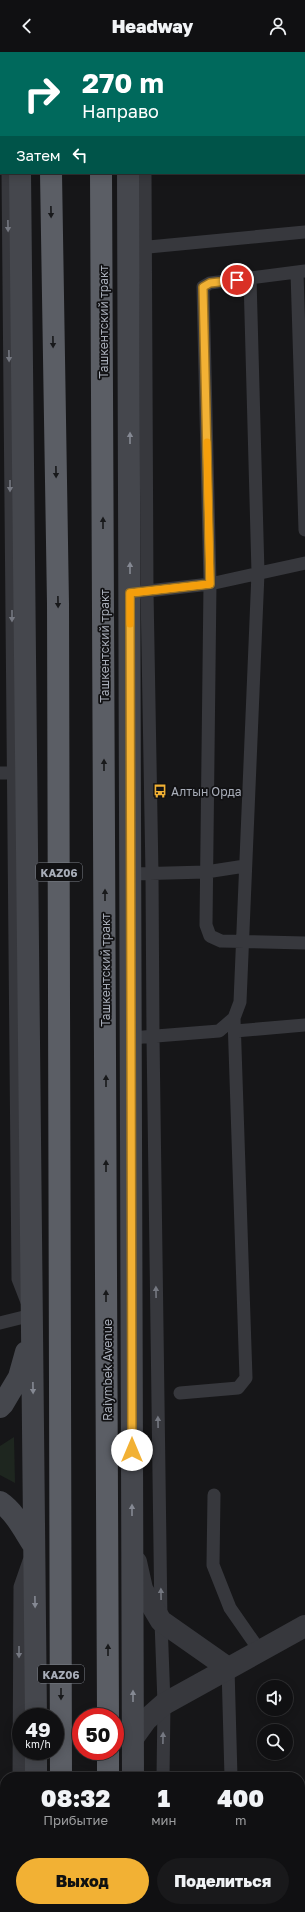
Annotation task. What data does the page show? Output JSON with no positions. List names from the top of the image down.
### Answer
{
  "streets": {
    "highway": ["Ташкентский тракт", "KАZ06", "Raiymbek Avenue"]
  },
  "crossings": [
    ["Ташкентский тракт", "Raiymbek Avenue"]
  ],
  "places": {
    "bus stop": ["Алтын Орда"]
  },
  "page": {
    "header": "Headway",
    "turn": ["270 m", "Направо"],
    "then": "Затем",
    "speed": "49 km/h",
    "limit": "50",
    "eta": [
      "08:32",
      "Прибытие",
      "1",
      "мин",
      "400",
      "m"
    ],
    "buttons": ["Выход", "Поделиться"]
  }
}
